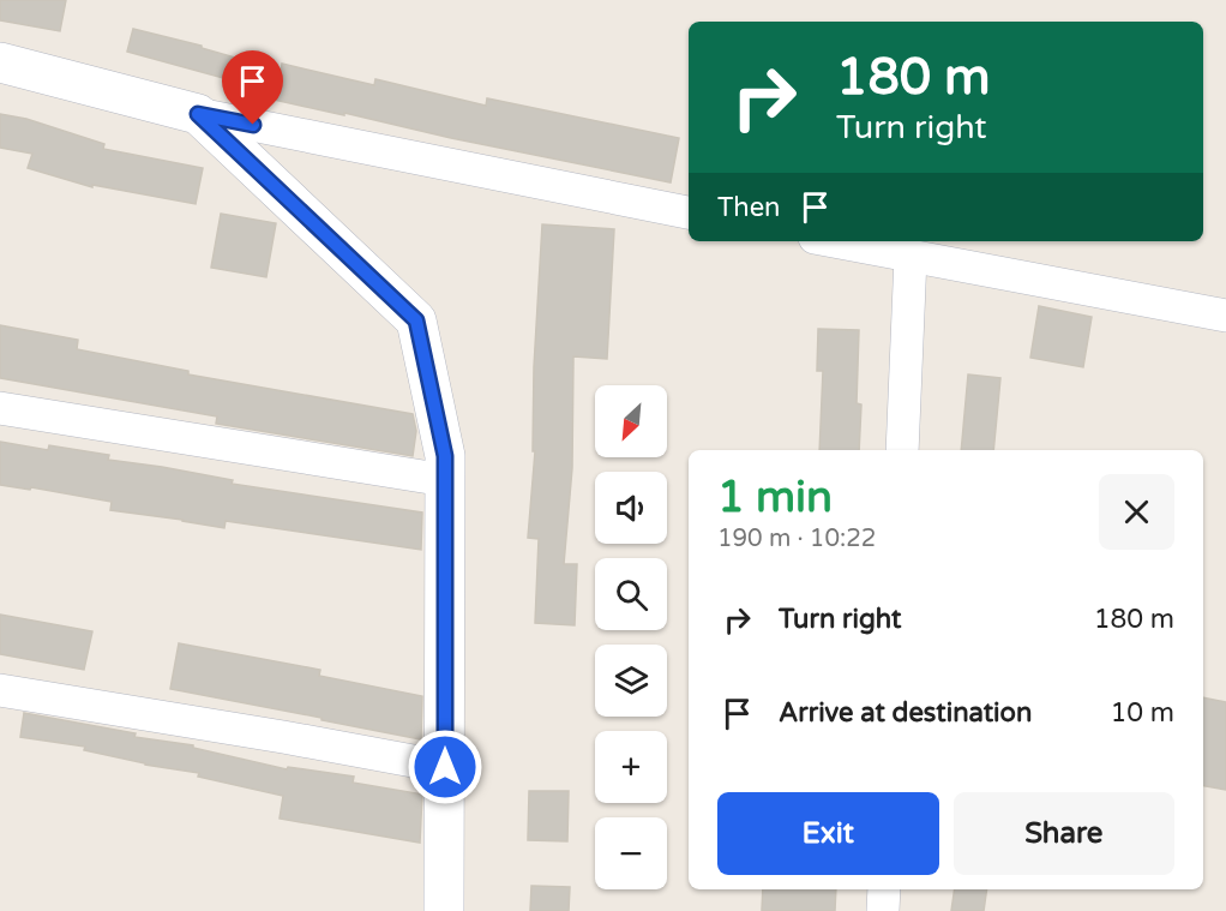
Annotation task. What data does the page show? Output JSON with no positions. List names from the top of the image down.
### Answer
{
  "north": "bottom left",
  "page": {
    "turn": ["180 m", "Turn right"],
    "then": "Then",
    "map_buttons": ["+", "−"],
    "heading": ["1 min", "190 m · 10:22"],
    "list": [
      {
        "name": "Turn right",
        "value": "180 m"
      },
      {
        "name": "Arrive at destination",
        "value": "10 m"
      }
    ],
    "buttons": ["Exit", "Share"]
  }
}
